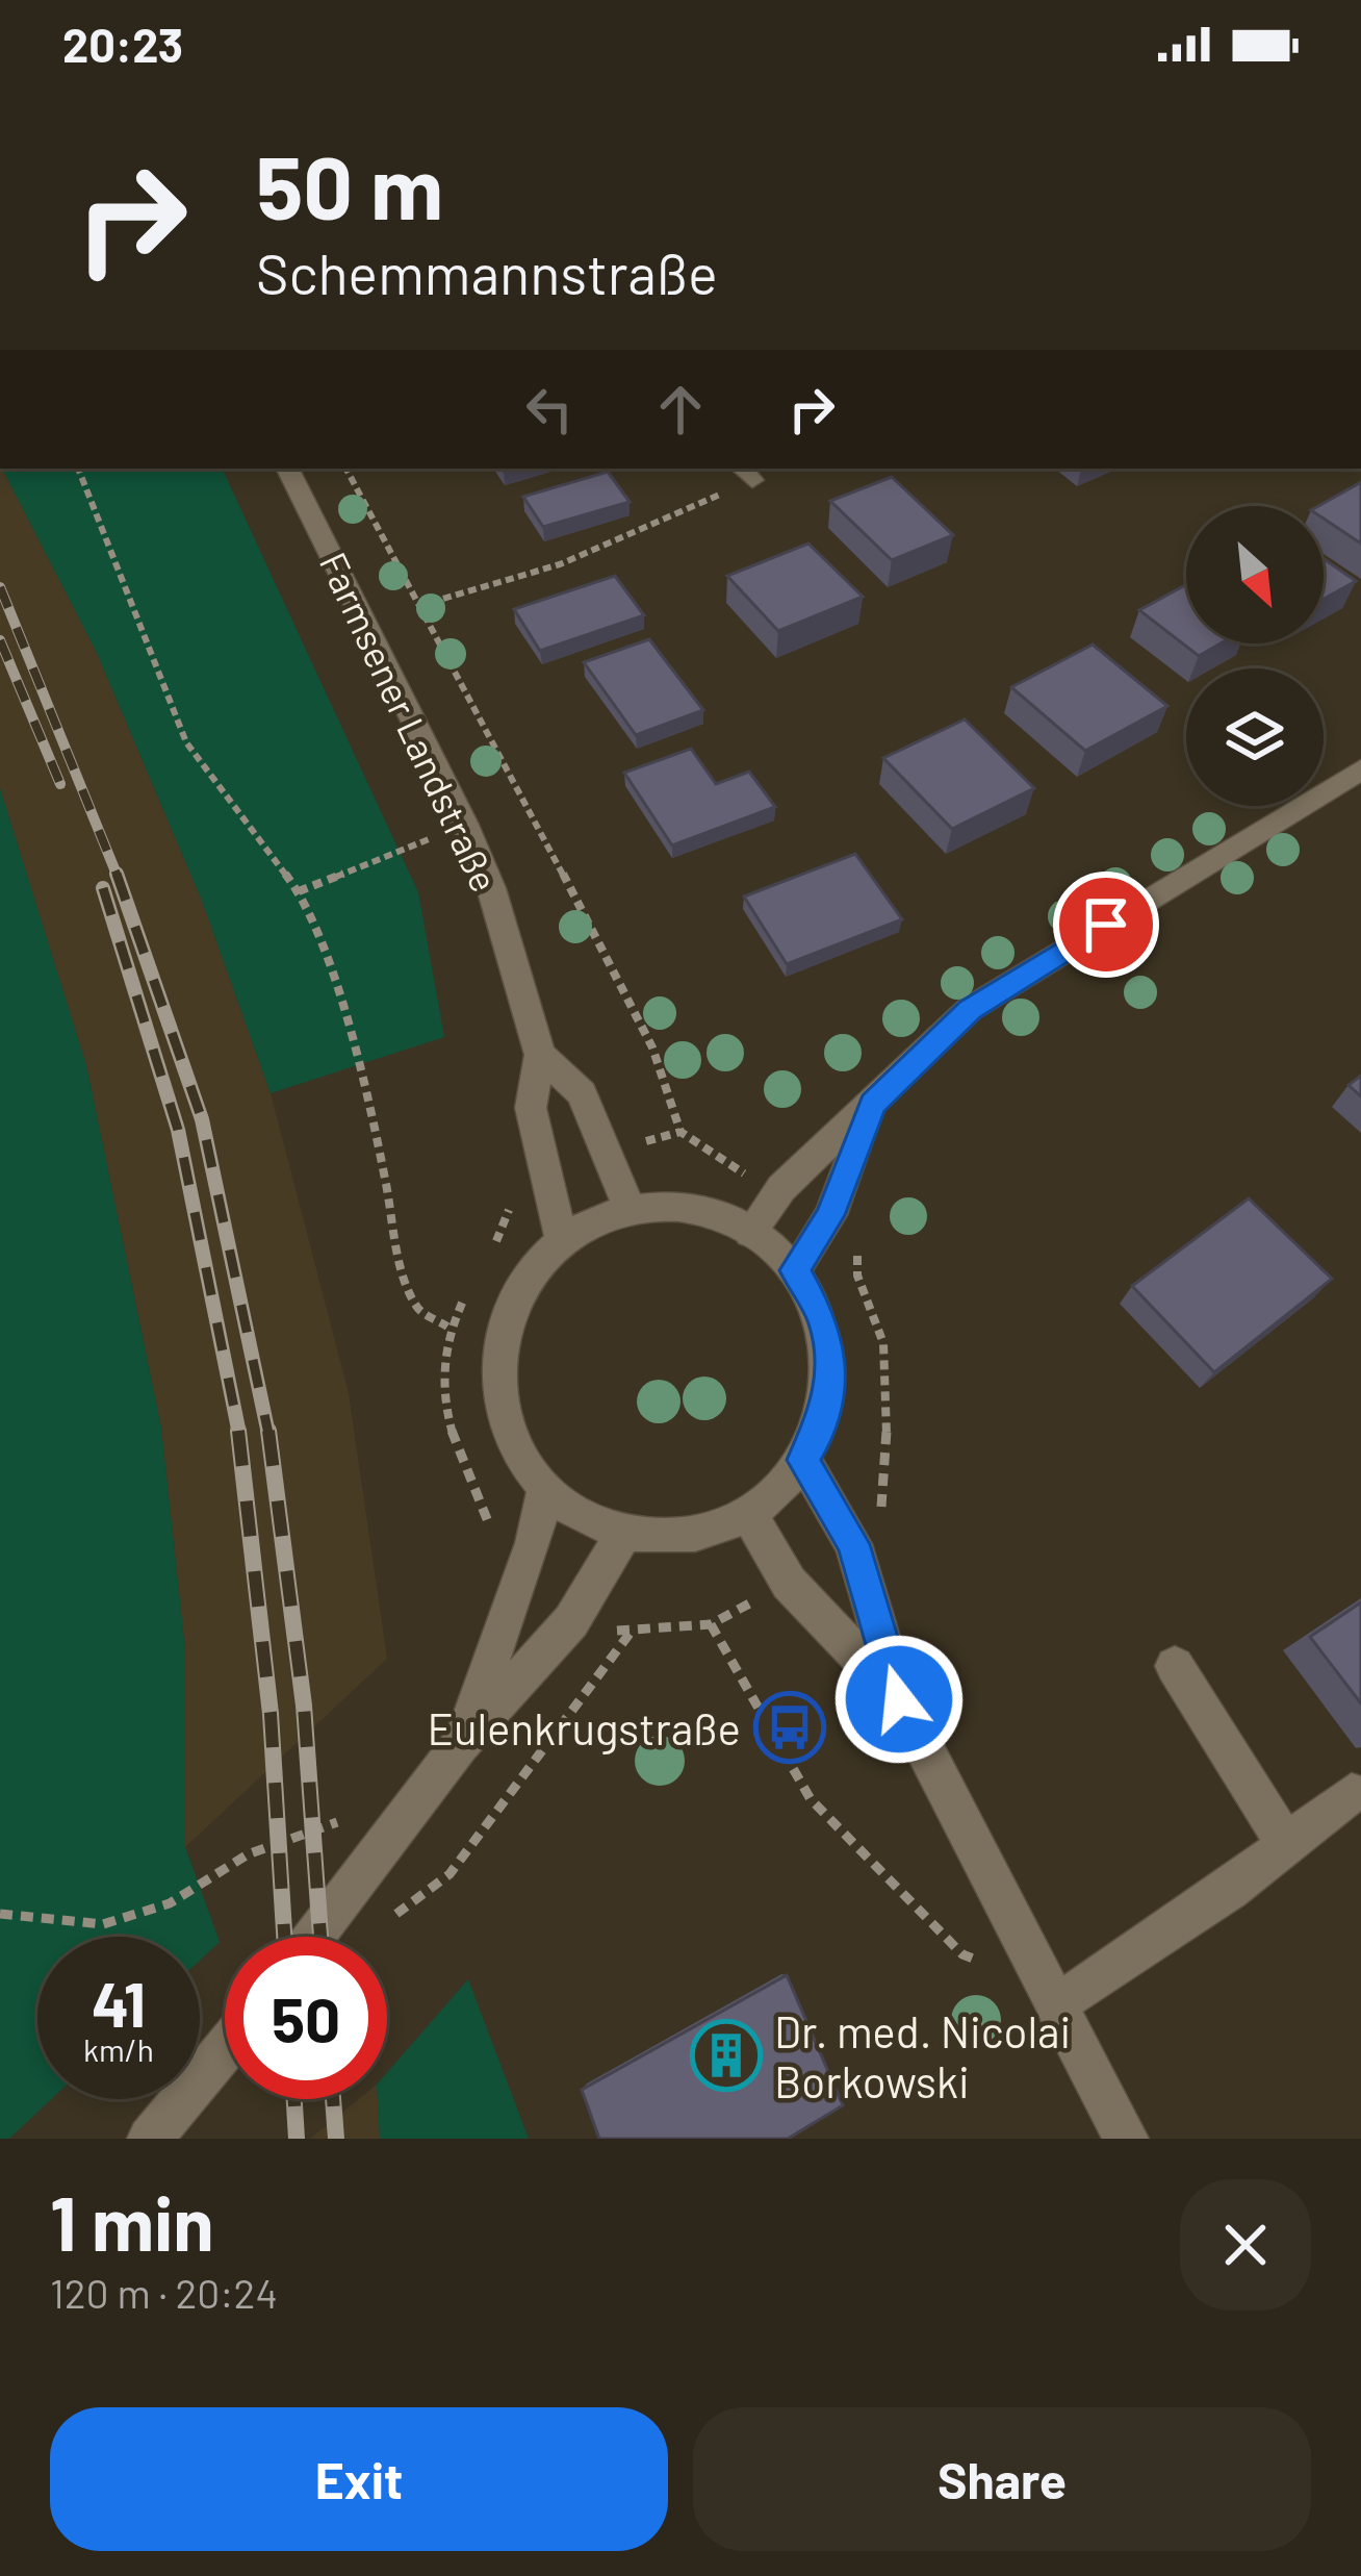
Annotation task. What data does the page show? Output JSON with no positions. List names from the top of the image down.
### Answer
{
  "streets": {
    "main road": ["Farmsener Landstraße"]
  },
  "places": {
    "bus stop": ["Eulenkrugstraße"],
    "building": ["Dr. med. Nicolai Borkowski"]
  },
  "north": "bottom right",
  "page": {
    "status": "20:23",
    "turn": ["50 m", "Schemmannstraße"],
    "speed": "41 km/h",
    "limit": "50",
    "heading": ["1 min", "120 m · 20:24"],
    "buttons": ["Exit", "Share"]
  }
}
